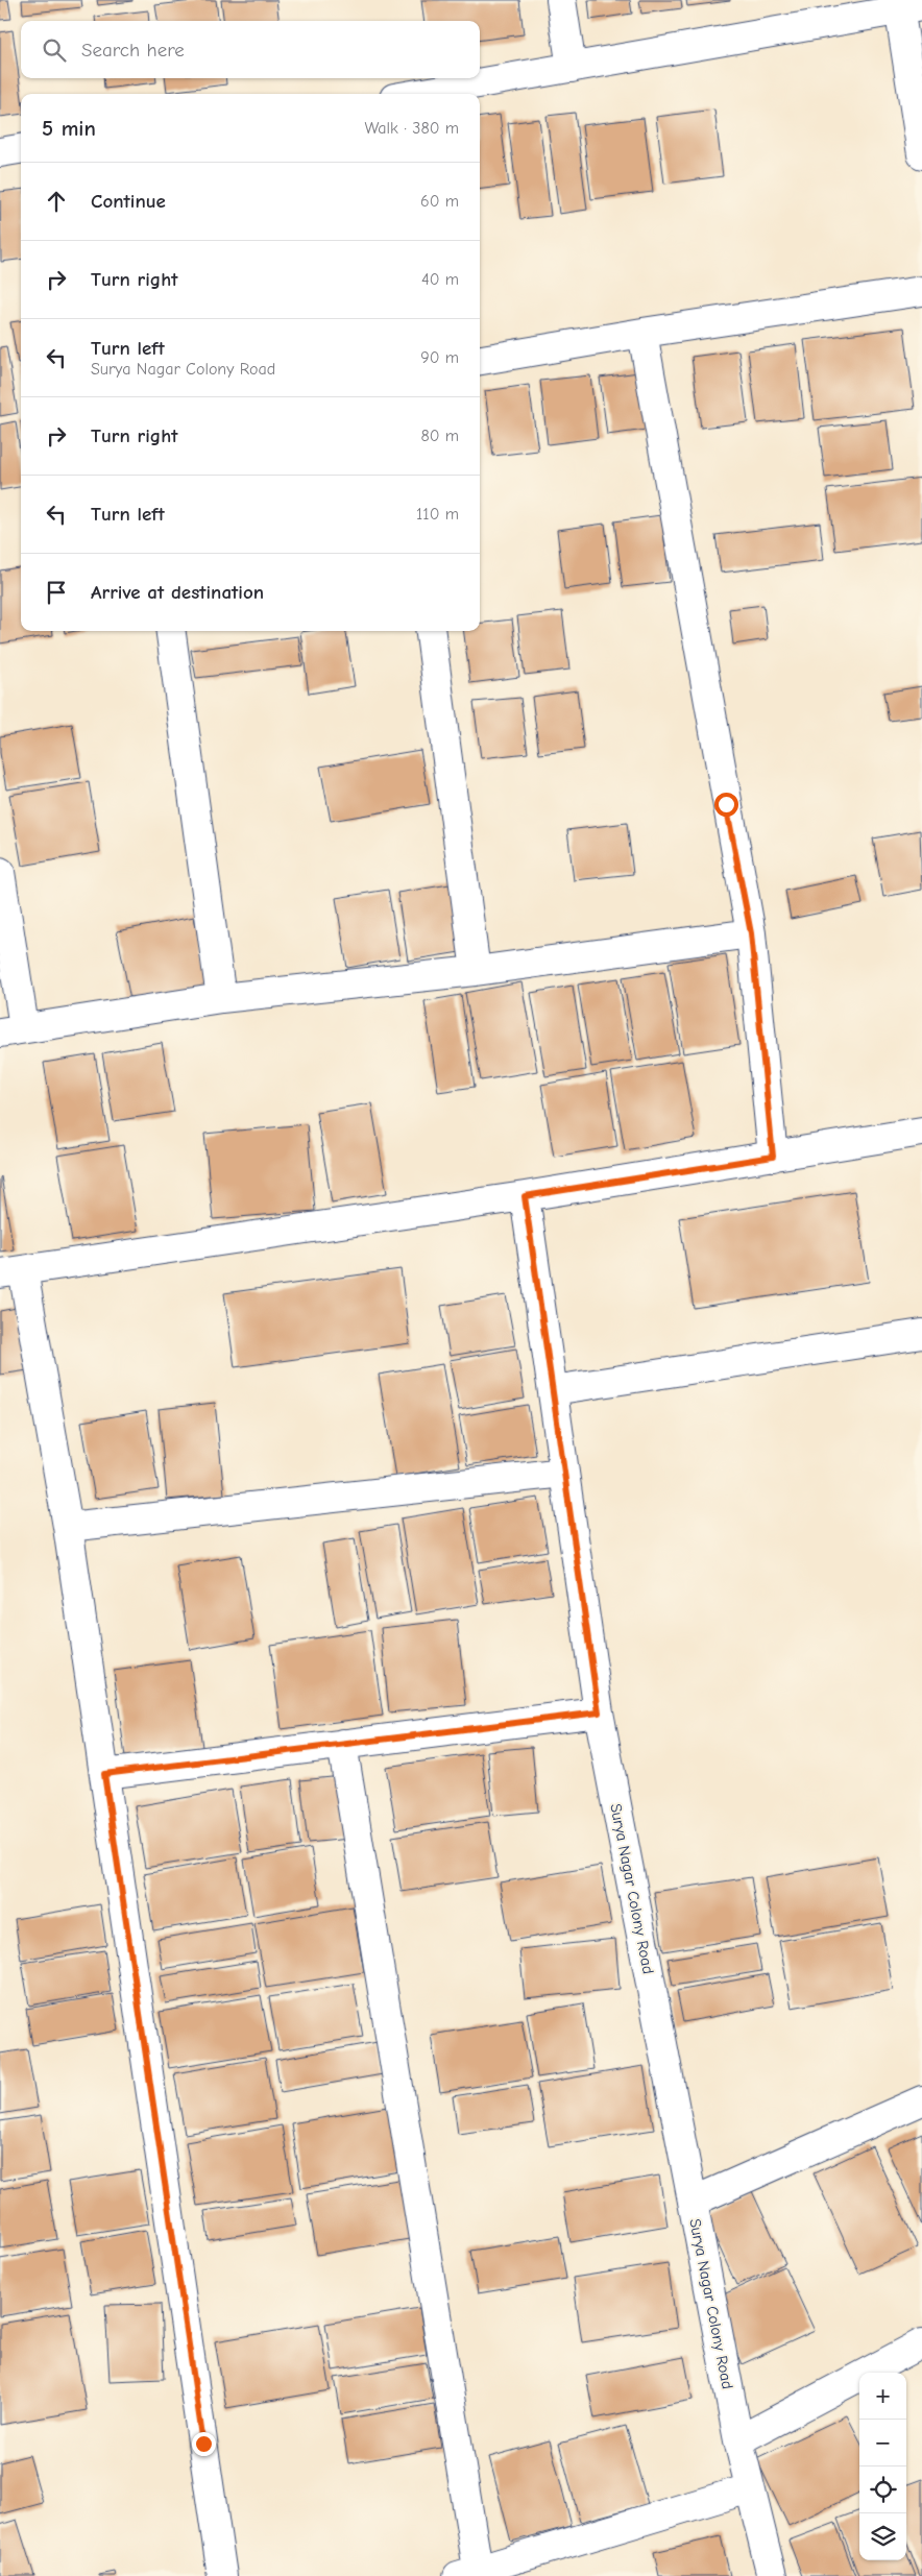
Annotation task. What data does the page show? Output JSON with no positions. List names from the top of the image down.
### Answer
{
  "streets": {
    "street": ["Surya Nagar Colony Road"]
  },
  "page": {
    "search": "Search here",
    "heading": ["5 min", "Walk · 380 m"],
    "list": [
      ["Continue", "60 m"],
      ["Turn right", "40 m"],
      ["Turn left", "Surya Nagar Colony Road", "90 m"],
      ["Turn right", "80 m"],
      ["Turn left", "110 m"],
      "Arrive at destination"
    ],
    "map_buttons": ["+", "−"]
  }
}
